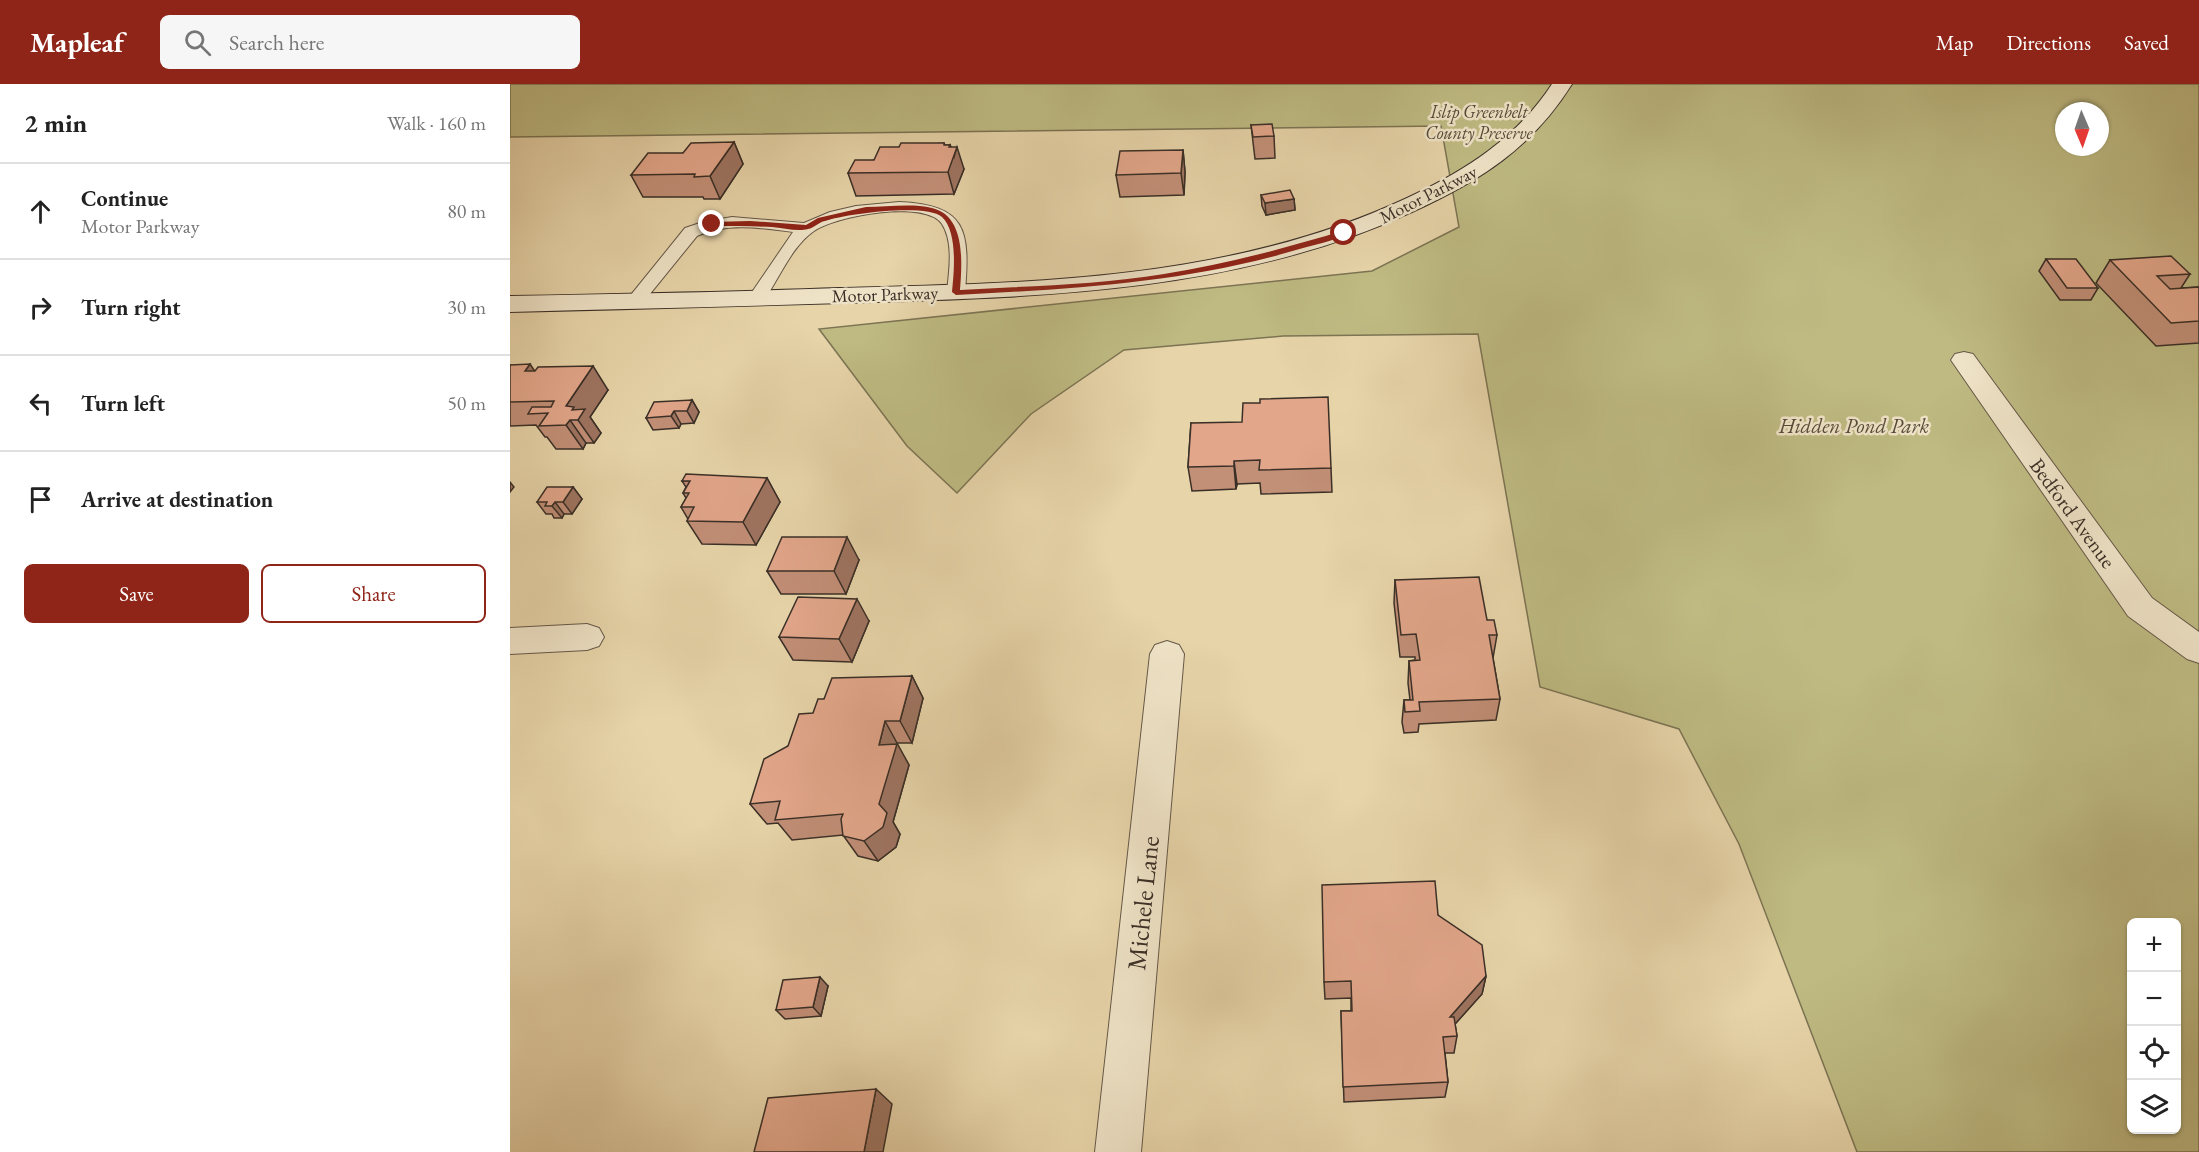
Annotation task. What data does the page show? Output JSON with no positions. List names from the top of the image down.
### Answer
{
  "streets": {
    "main road": ["Motor Parkway", "Bedford Avenue", "Michele Lane"]
  },
  "parks": ["Islip Greenbelt County Preserve", "Hidden Pond Park"],
  "north": "bottom",
  "page": {
    "header": "Mapleaf",
    "search": "Search here",
    "nav": ["Map", "Directions", "Saved"],
    "heading": ["2 min", "Walk · 160 m"],
    "list": [
      ["Continue", "Motor Parkway", "80 m"],
      ["Turn right", "30 m"],
      ["Turn left", "50 m"],
      "Arrive at destination"
    ],
    "buttons": ["Save", "Share"],
    "map_buttons": ["+", "−"]
  }
}
